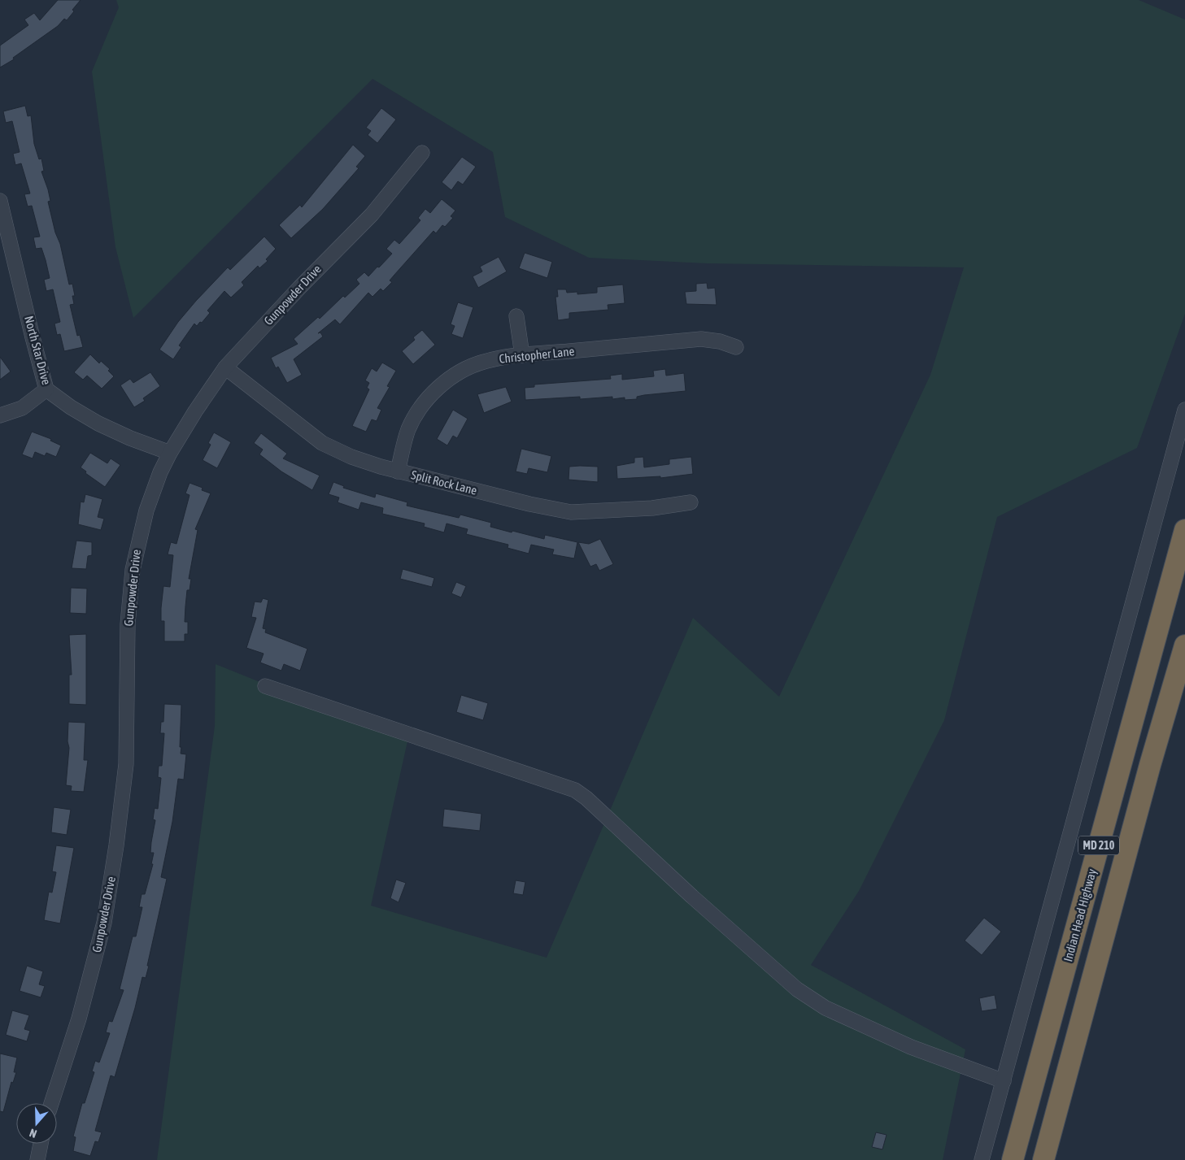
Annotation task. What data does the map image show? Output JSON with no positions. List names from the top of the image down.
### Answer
{
  "streets": {
    "highway": ["MD 210", "Indian Head Highway"],
    "street": [
      "Gunpowder Drive",
      "North Star Drive",
      "Christopher Lane",
      "Split Rock Lane"
    ]
  },
  "crossings": [
    ["Gunpowder Drive", "North Star Drive"],
    ["Gunpowder Drive", "Split Rock Lane"],
    ["Christopher Lane", "Split Rock Lane"]
  ],
  "north": "bottom"
}
